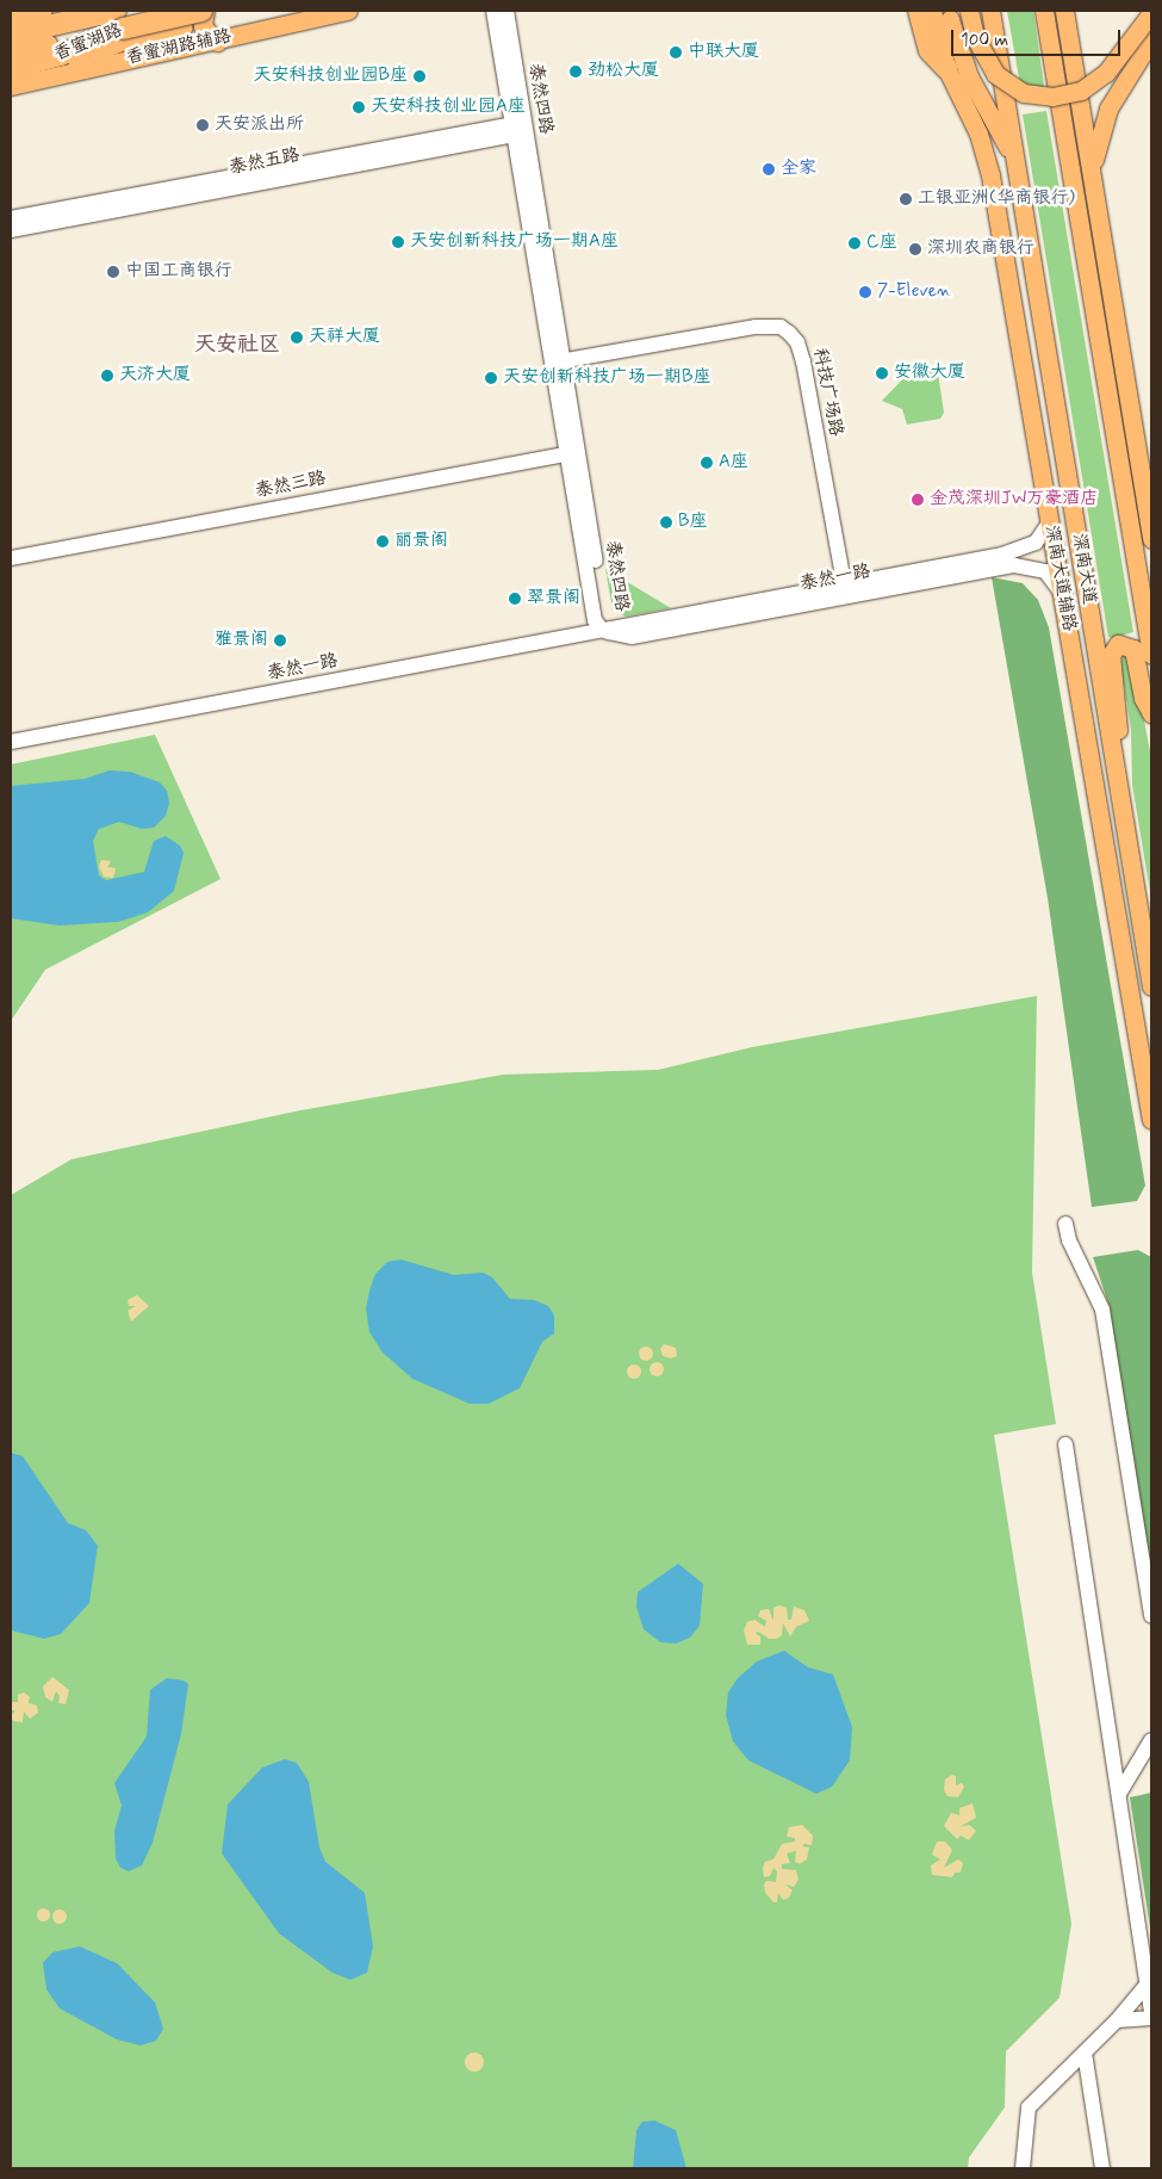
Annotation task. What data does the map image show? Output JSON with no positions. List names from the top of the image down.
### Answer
{
  "streets": {
    "highway": ["香蜜湖路"],
    "main road": ["香蜜湖路辅路", "深南大道", "深南大道辅路"],
    "street": [
      "泰然四路",
      "泰然五路",
      "科技广场路",
      "泰然三路",
      "泰然一路"
    ]
  },
  "crossings": [
    ["香蜜湖路", "香蜜湖路辅路"],
    ["泰然四路", "泰然五路"],
    ["泰然四路", "科技广场路"],
    ["泰然四路", "泰然三路"],
    ["泰然四路", "泰然一路"],
    ["科技广场路", "泰然一路"],
    ["泰然一路", "深南大道辅路"]
  ],
  "districts": ["天安社区"],
  "places": [
    "中联大厦",
    "劲松大厦",
    "天安科技创业园B座",
    "天安科技创业园A座",
    "天安派出所",
    "全家",
    "工银亚洲(华商银行)",
    "天安创新科技广场一期A座",
    "C座",
    "深圳农商银行",
    "中国工商银行",
    "7-Eleven",
    "天祥大厦",
    "安徽大厦",
    "天济大厦",
    "天安创新科技广场一期B座",
    "A座",
    "金茂深圳JW万豪酒店",
    "B座",
    "丽景阁",
    "翠景阁",
    "雅景阁"
  ],
  "scale_bar": "100 m"
}
